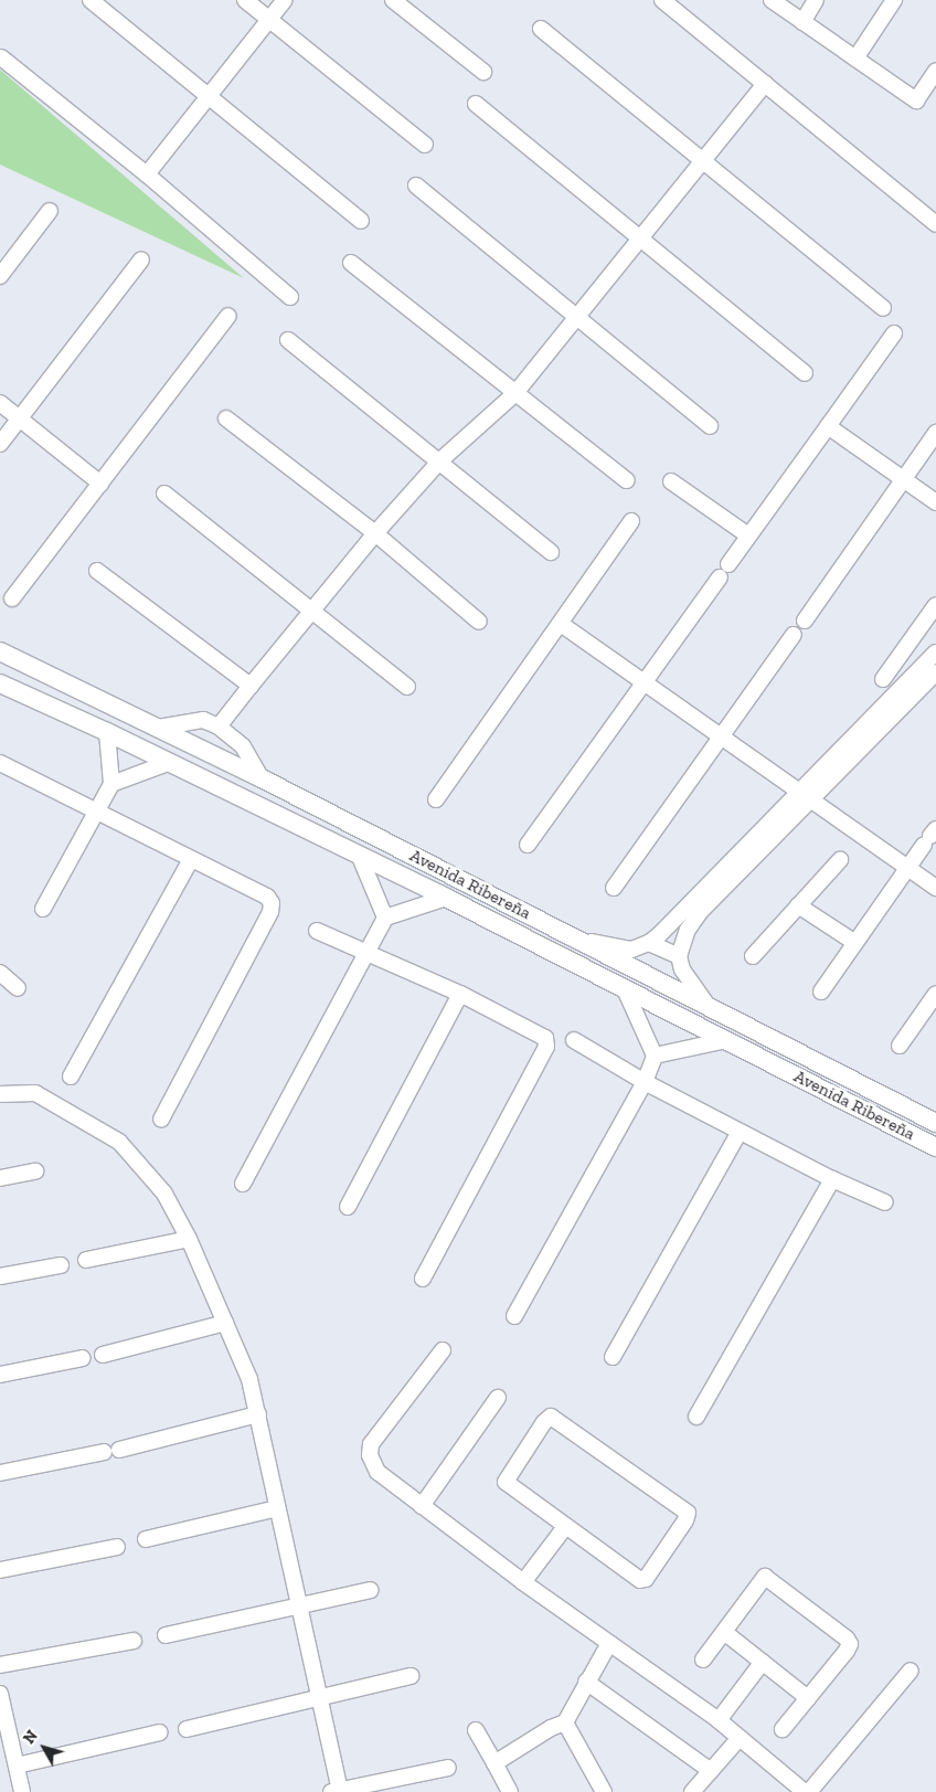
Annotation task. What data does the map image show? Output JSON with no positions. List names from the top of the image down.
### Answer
{
  "streets": {
    "street": ["Avenida Ribereña"]
  },
  "north": "top left"
}
